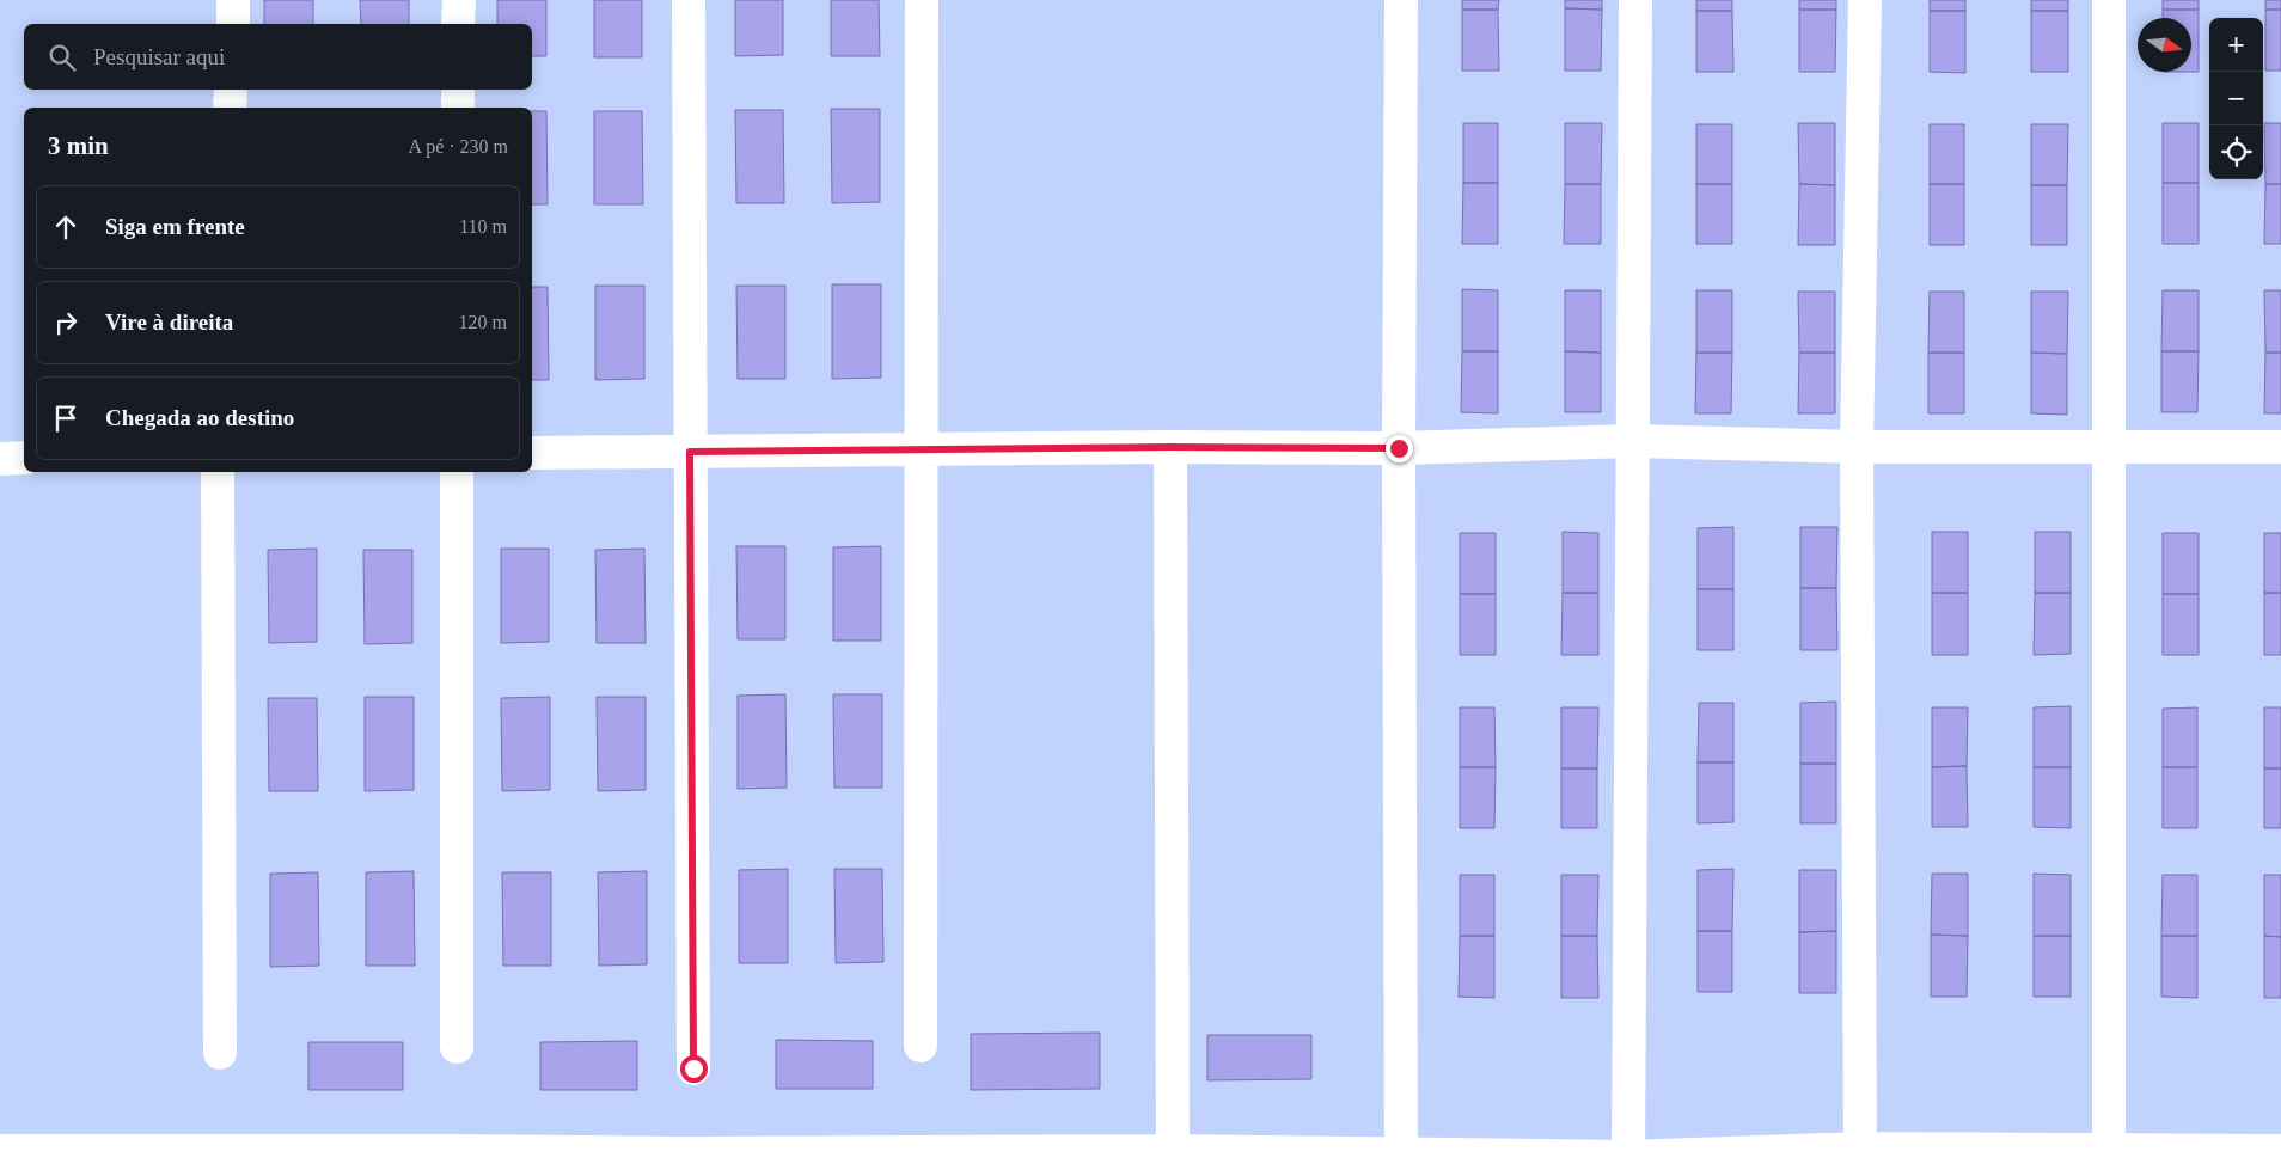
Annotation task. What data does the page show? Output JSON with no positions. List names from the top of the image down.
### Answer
{
  "north": "right",
  "page": {
    "map_buttons": ["+", "−"],
    "search": "Pesquisar aqui",
    "heading": ["3 min", "A pé · 230 m"],
    "list": [
      ["Siga em frente", "110 m"],
      ["Vire à direita", "120 m"],
      "Chegada ao destino"
    ]
  }
}
